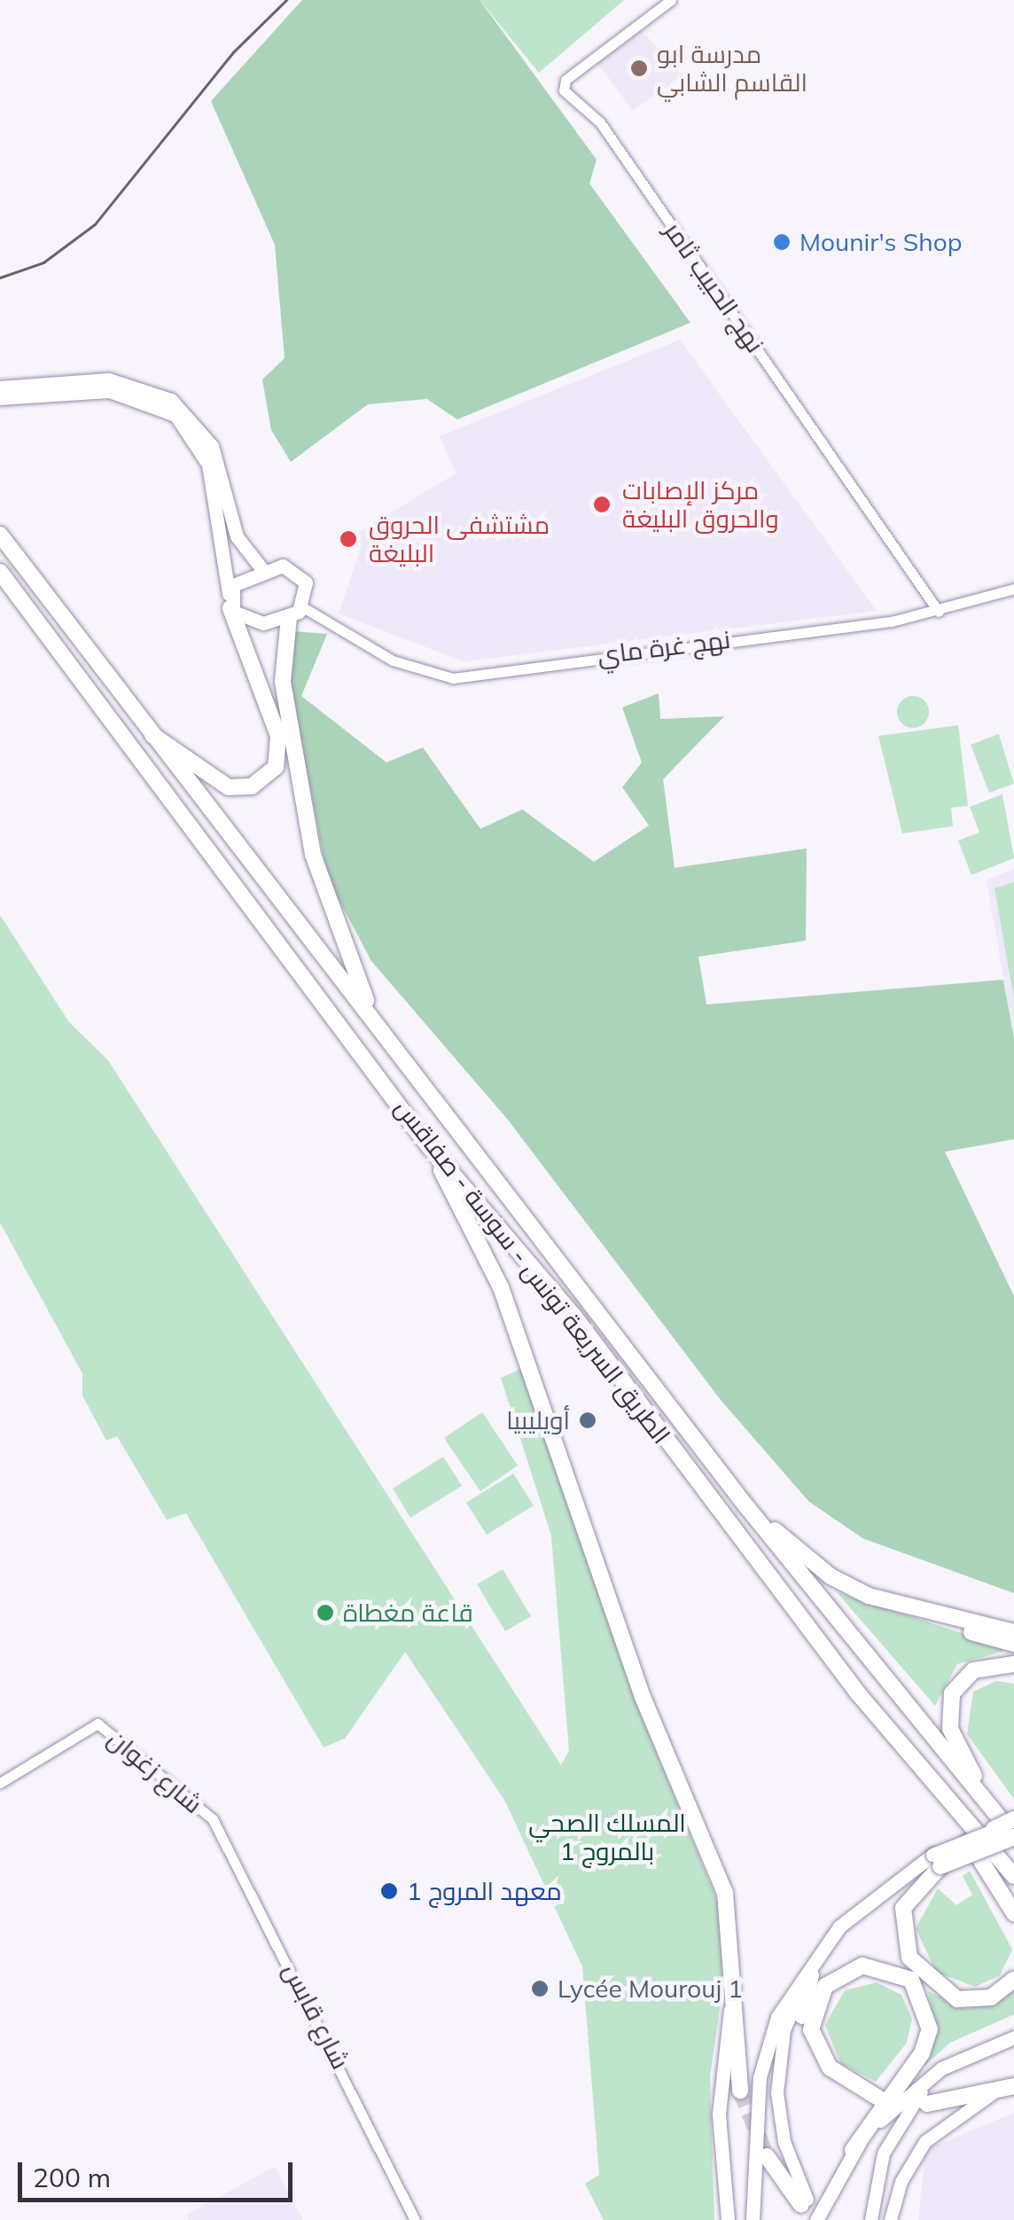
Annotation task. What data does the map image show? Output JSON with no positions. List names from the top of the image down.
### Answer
{
  "streets": {
    "highway": ["الطريق السريعة تونس - سوسة - صفاقس"],
    "street": [
      "نهج الحبيب ثامر",
      "نهج غرة ماي",
      "شارع زغوان",
      "شارع قابس"
    ]
  },
  "crossings": [
    ["نهج الحبيب ثامر", "نهج غرة ماي"],
    ["شارع زغوان", "شارع قابس"]
  ],
  "parks": ["المسلك الصحي بالمروج 1"],
  "places": [
    "مدرسة ابو القاسم الشابي",
    "Mounir's Shop",
    "مركز الإصابات والحروق البليغة",
    "مشتشفى الحروق البليغة",
    "أويليبيا",
    "قاعة مغطاة",
    "معهد المروج 1",
    "Lycée Mourouj 1"
  ],
  "scale_bar": "200 m"
}
